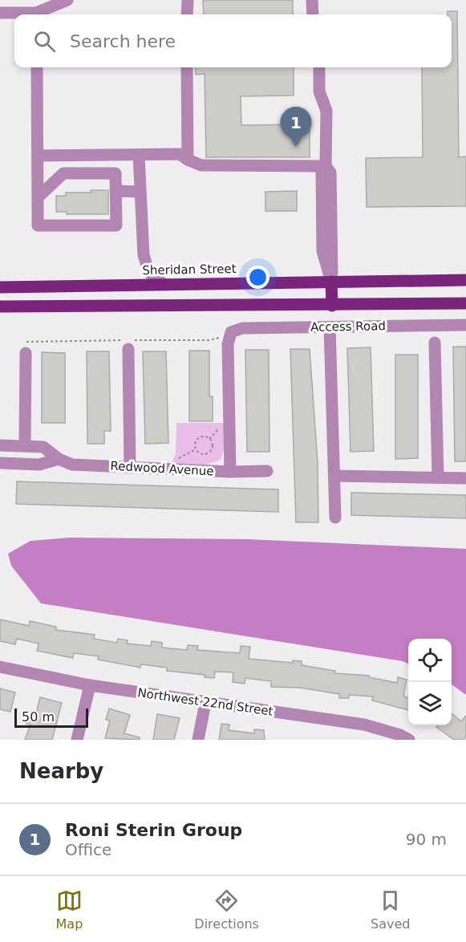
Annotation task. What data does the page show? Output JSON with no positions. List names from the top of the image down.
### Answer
{
  "streets": {
    "main road": ["Sheridan Street"],
    "street": ["Access Road", "Redwood Avenue", "Northwest 22nd Street"]
  },
  "crossings": [
    ["Access Road", "Redwood Avenue"]
  ],
  "scale_bar": "50 m",
  "page": {
    "search": "Search here",
    "pins": "1",
    "scale": "50 m",
    "heading": "Nearby",
    "list": [
      {
        "mark": "1",
        "name": "Roni Sterin Group",
        "note": "Office",
        "value": "90 m"
      }
    ],
    "nav": ["Map", "Directions", "Saved"]
  }
}
